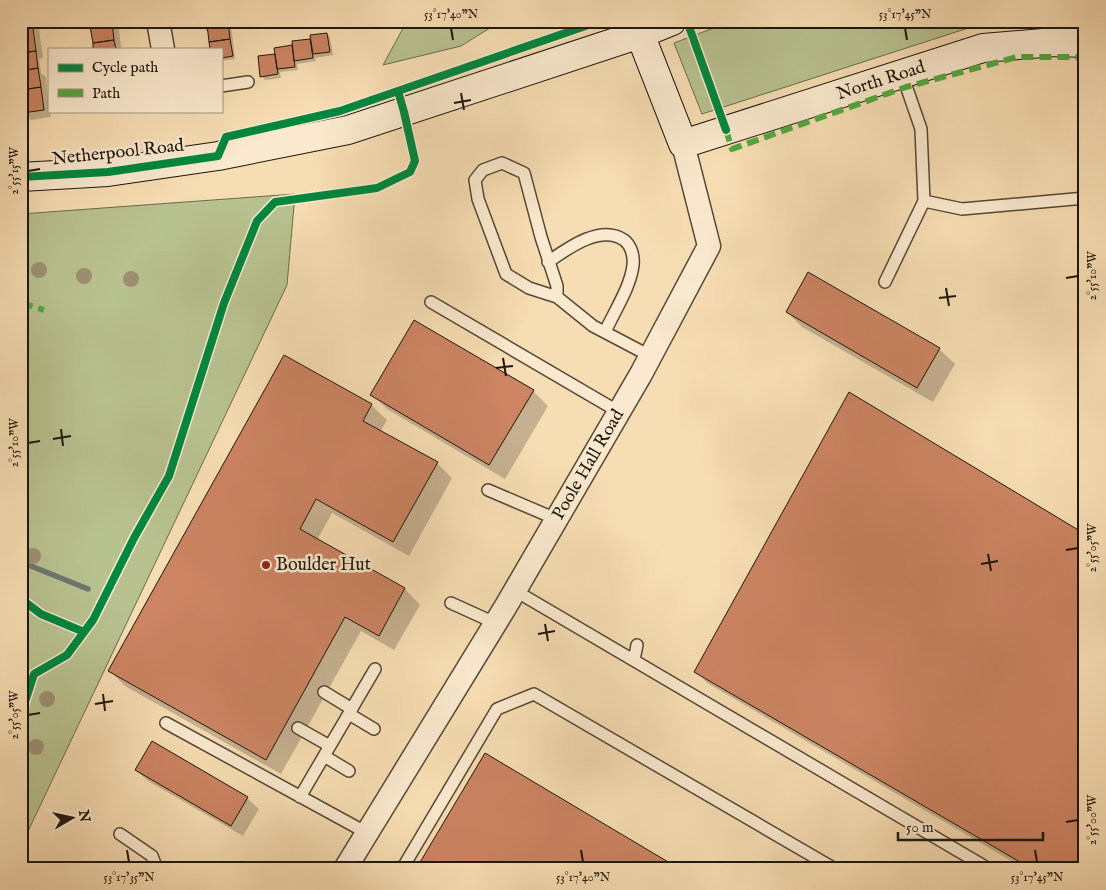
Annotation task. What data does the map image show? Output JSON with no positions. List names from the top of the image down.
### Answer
{
  "streets": {
    "main road": ["North Road", "Netherpool Road", "Poole Hall Road"]
  },
  "crossings": [
    ["North Road", "Poole Hall Road"],
    ["Netherpool Road", "Poole Hall Road"]
  ],
  "places": ["Boulder Hut"],
  "legend": ["Cycle path", "Path"],
  "scale_bar": "50 m",
  "north": "right",
  "coordinates": [
    "53°17'40\"N",
    "53°17'45\"N",
    "2°55'15\"W",
    "2°55'10\"W",
    "2°55'05\"W",
    "2°55'00\"W",
    "53°17'35\"N"
  ]
}
